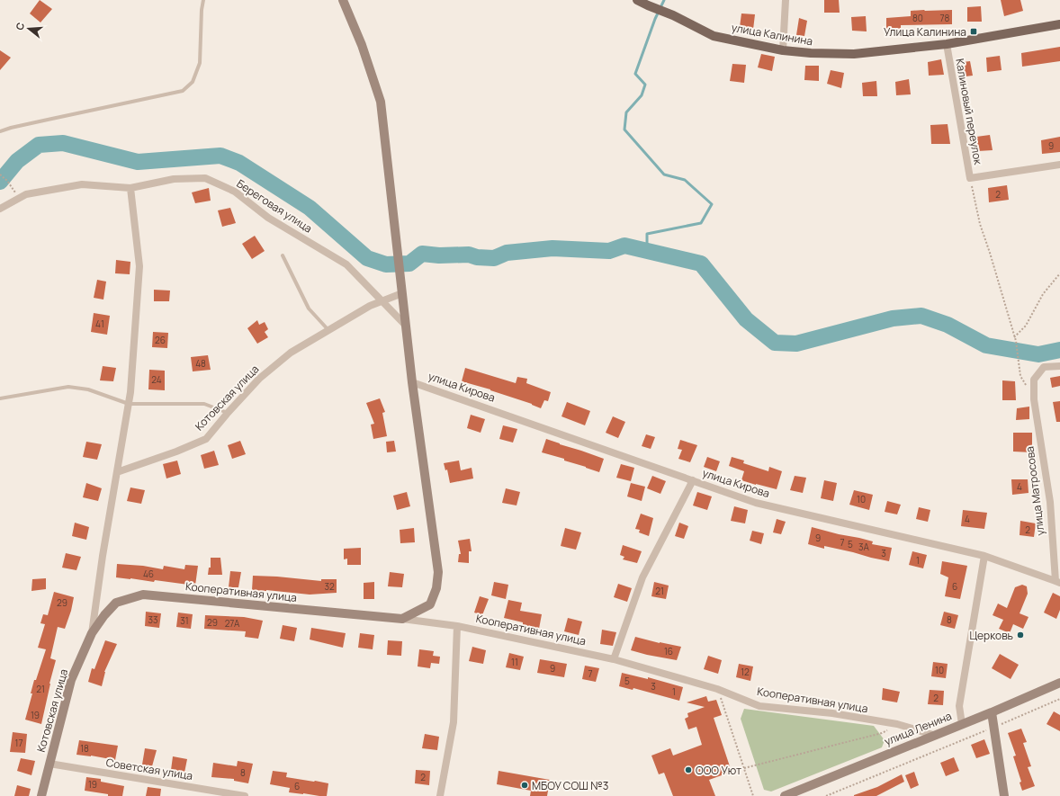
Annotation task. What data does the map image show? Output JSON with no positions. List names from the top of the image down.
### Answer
{
  "streets": {
    "main road": ["улица Калинина"],
    "street": [
      "Калиновый переулок",
      "Береговая улица",
      "улица Кирова",
      "Котовская улица",
      "улица Матросова",
      "Кооперативная улица",
      "улица Ленина",
      "Советская улица"
    ]
  },
  "crossings": [
    ["улица Калинина", "Калиновый переулок"],
    ["Береговая улица", "улица Кирова"],
    ["Береговая улица", "Котовская улица"],
    ["улица Кирова", "Котовская улица"],
    ["улица Кирова", "улица Матросова"],
    ["улица Кирова", "Кооперативная улица"],
    ["Котовская улица", "Кооперативная улица"],
    ["Котовская улица", "Советская улица"],
    ["Кооперативная улица", "улица Ленина"]
  ],
  "places": {
    "transit": ["Улица Калинина"],
    "other": ["Церковь", "ООО Уют", "МБОУ СОШ №3"]
  },
  "house_numbers": [
    "80",
    "78",
    "9",
    "2",
    "41",
    "26",
    "48",
    "24",
    "4",
    "10",
    "4",
    "2",
    "9",
    "7",
    "5",
    "3А",
    "3",
    "1",
    "46",
    "32",
    "6",
    "21",
    "29",
    "33",
    "8",
    "31",
    "29",
    "27А",
    "16",
    "11",
    "9",
    "10",
    "12",
    "7",
    "5",
    "3",
    "21",
    "1",
    "2",
    "19",
    "17",
    "18",
    "8",
    "2",
    "19",
    "6"
  ],
  "north": "left"
}
